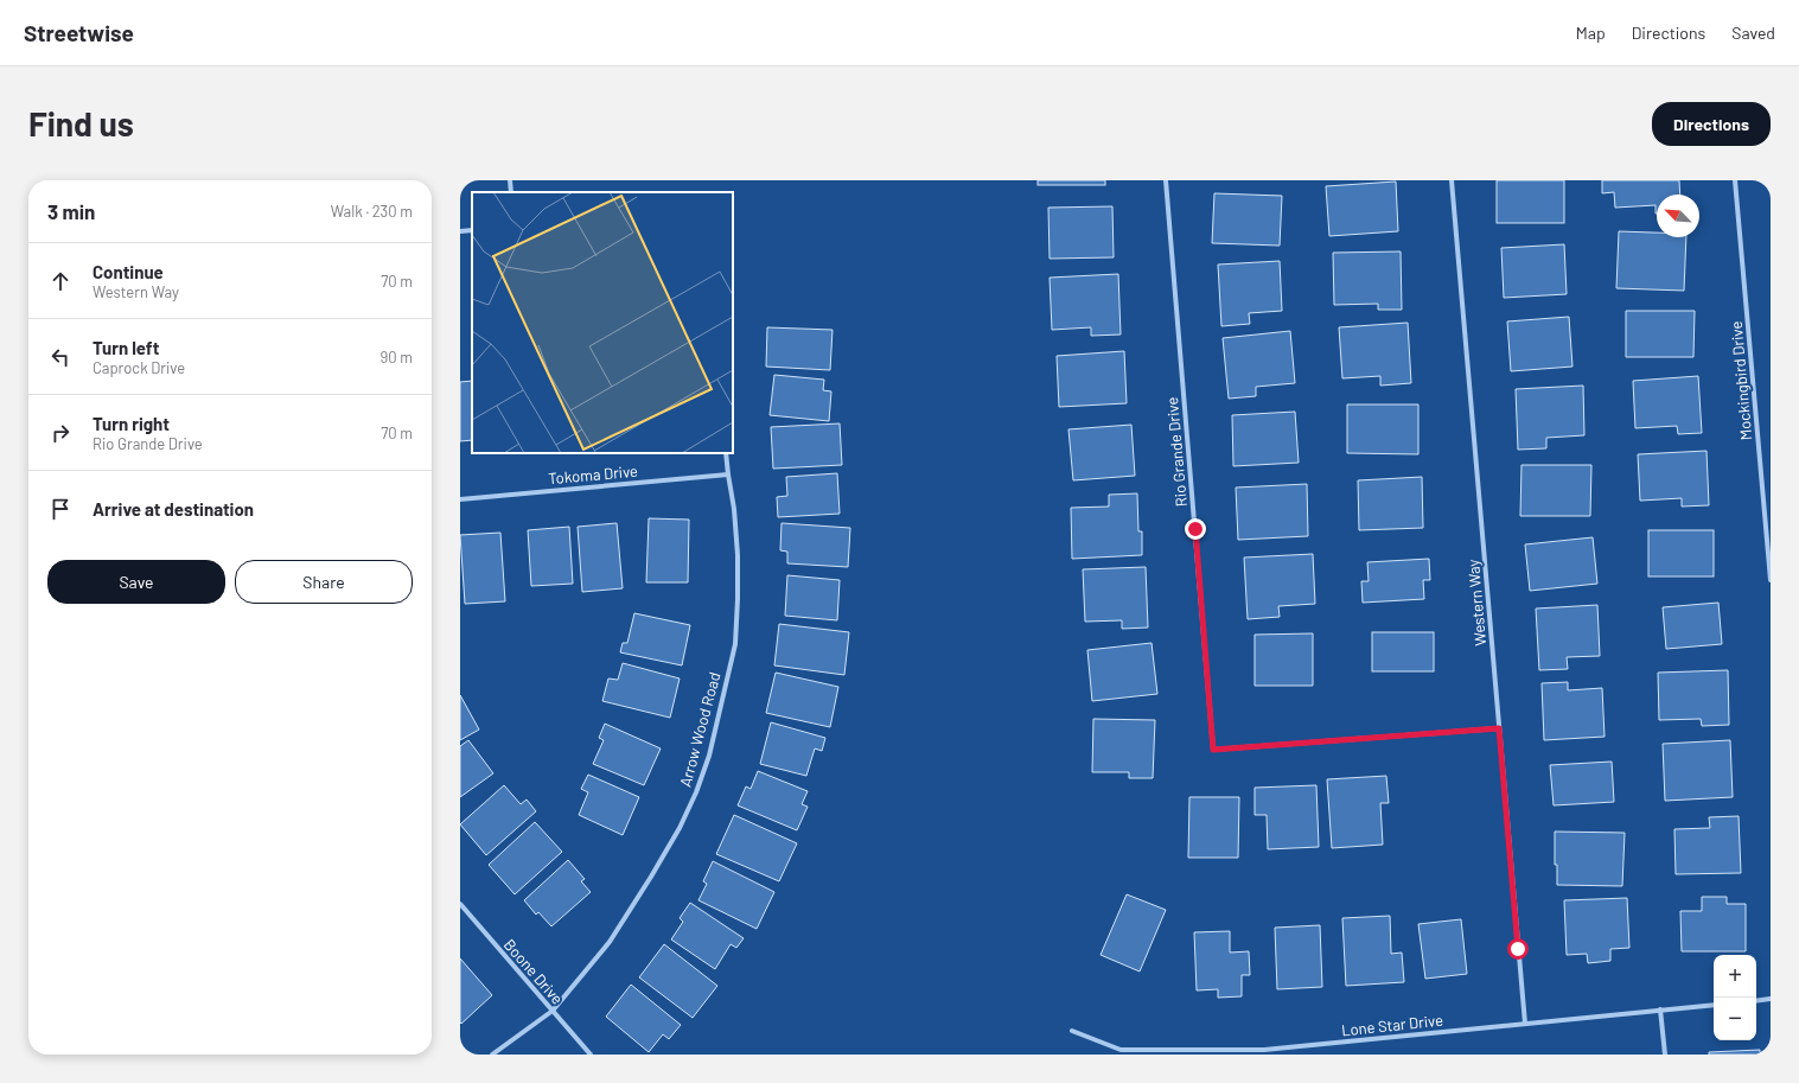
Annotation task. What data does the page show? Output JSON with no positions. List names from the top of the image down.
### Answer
{
  "streets": {
    "street": [
      "Mockingbird Drive",
      "Rio Grande Drive",
      "Tokoma Drive",
      "Western Way",
      "Arrow Wood Road",
      "Boone Drive",
      "Lone Star Drive"
    ]
  },
  "crossings": [
    ["Rio Grande Drive", "Western Way"],
    ["Tokoma Drive", "Arrow Wood Road"],
    ["Western Way", "Lone Star Drive"],
    ["Arrow Wood Road", "Boone Drive"]
  ],
  "north": "top left",
  "page": {
    "header": "Streetwise",
    "nav": ["Map", "Directions", "Saved"],
    "buttons": [
      "Directions",
      ["Save", "Share"]
    ],
    "title": "Find us",
    "heading": ["3 min", "Walk · 230 m"],
    "list": [
      ["Continue", "Western Way", "70 m"],
      ["Turn left", "Caprock Drive", "90 m"],
      ["Turn right", "Rio Grande Drive", "70 m"],
      "Arrive at destination"
    ],
    "map_buttons": ["+", "−"]
  }
}
